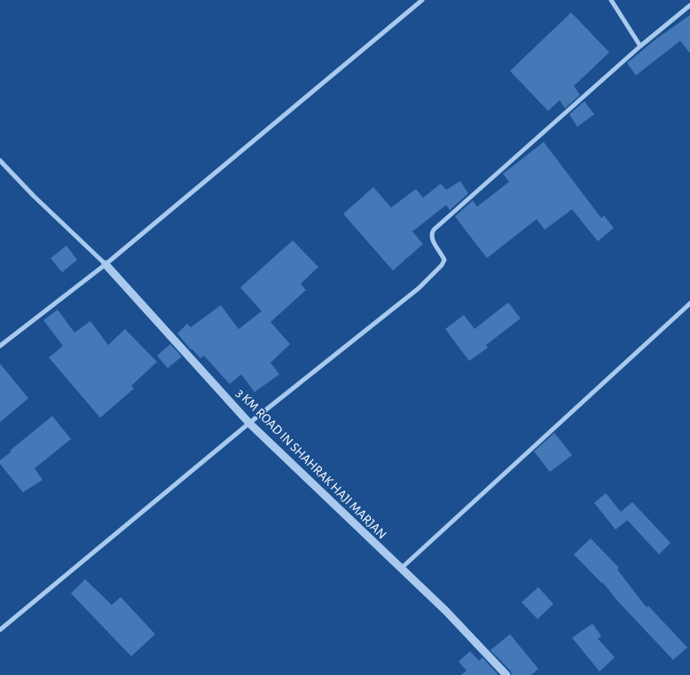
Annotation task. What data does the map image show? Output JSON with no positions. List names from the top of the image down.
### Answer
{
  "streets": {
    "street": ["3 KM ROAD IN SHAHRAK HAJI MARJAN"]
  }
}
